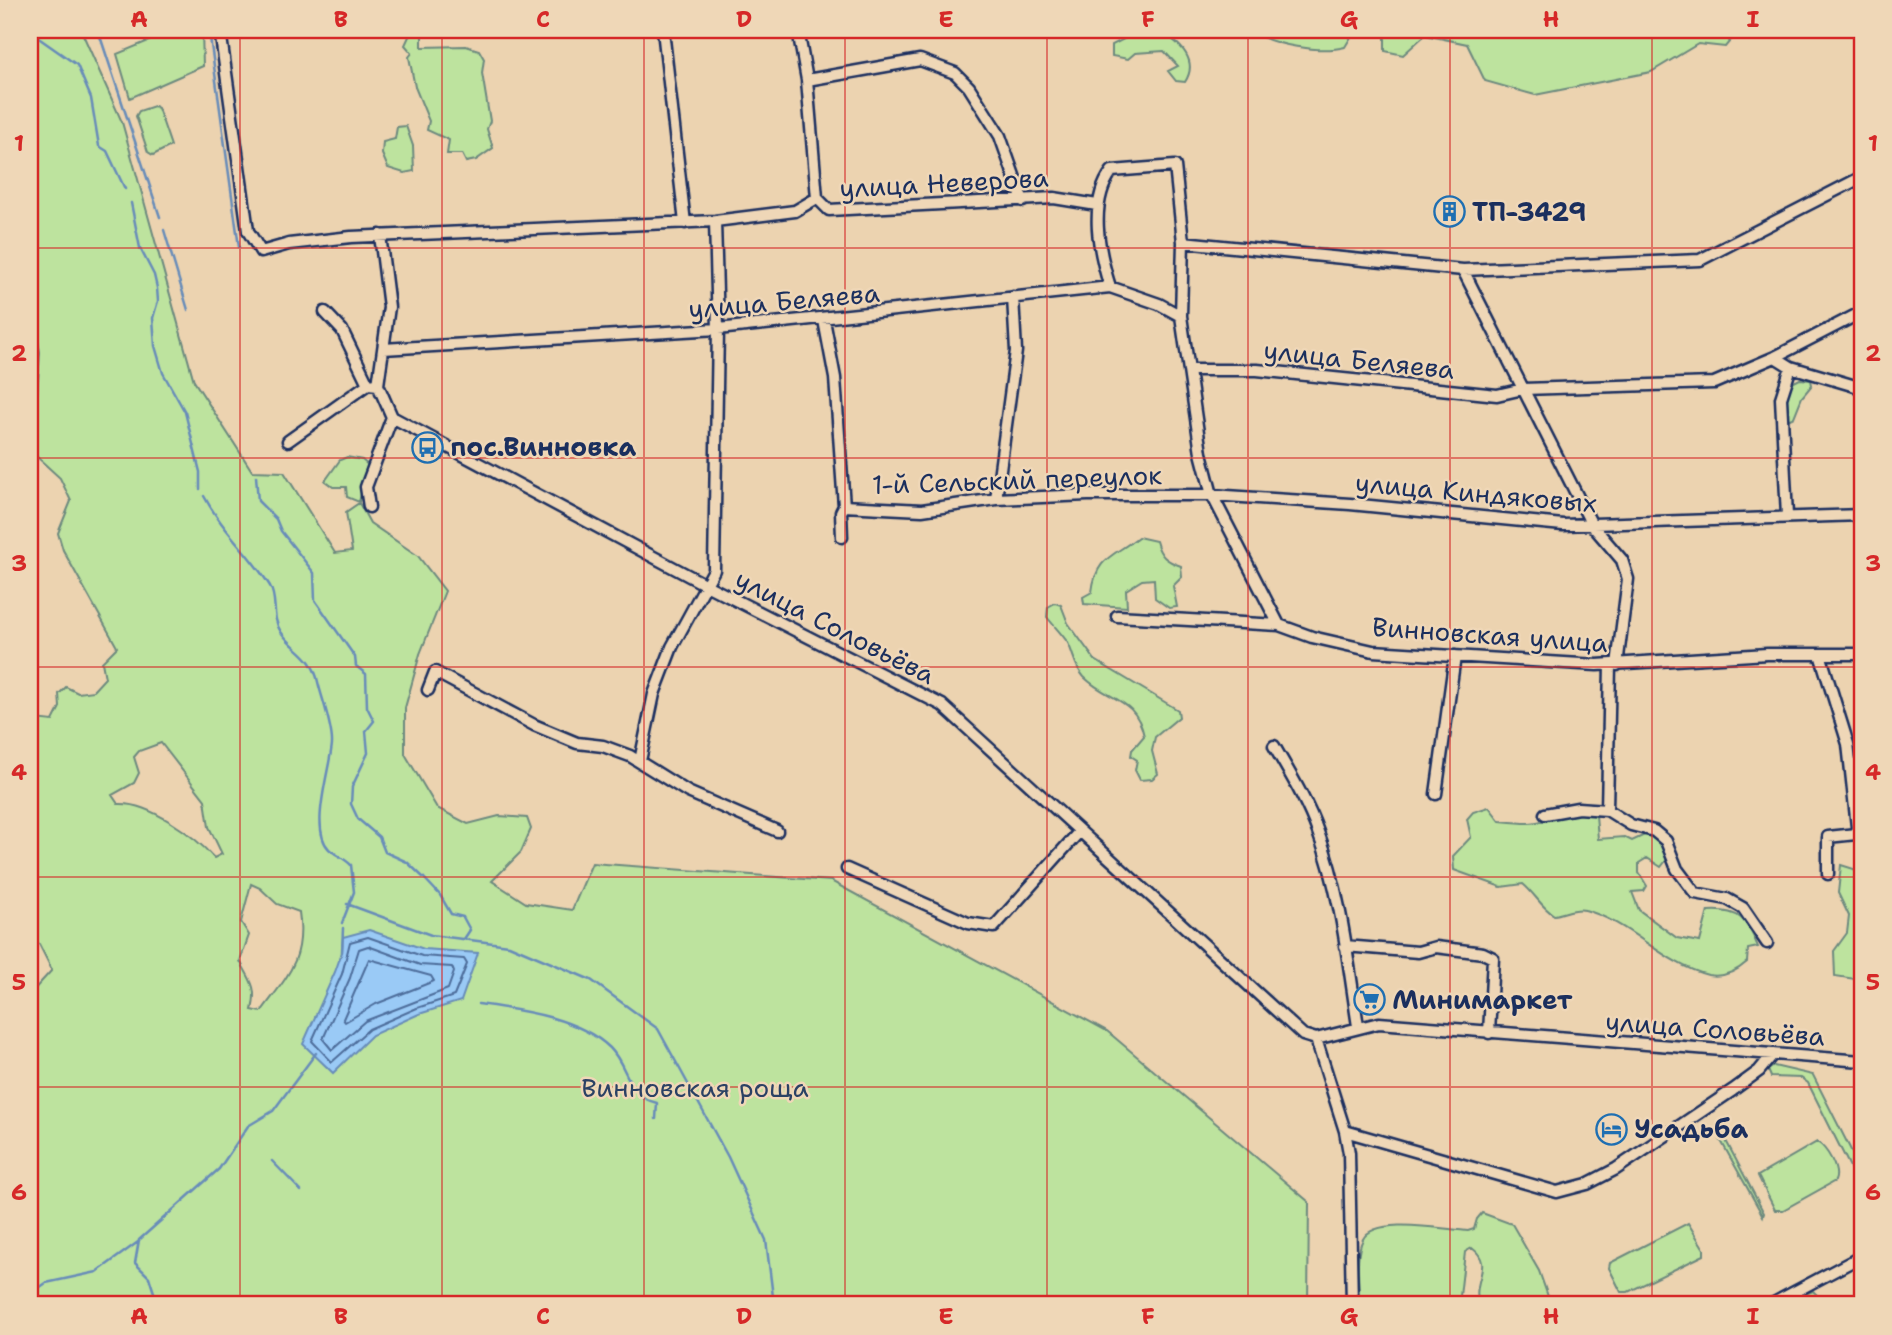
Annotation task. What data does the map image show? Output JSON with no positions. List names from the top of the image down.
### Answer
{
  "streets": {
    "street": [
      "улица Неверова",
      "улица Беляева",
      "1-й Сельский переулок",
      "улица Киндяковых",
      "улица Соловьёва",
      "Винновская улица"
    ]
  },
  "crossings": [
    ["улица Беляева", "1-й Сельский переулок"],
    ["1-й Сельский переулок", "улица Киндяковых"]
  ],
  "parks": ["Винновская роща"],
  "places": {
    "building": ["ТП-3429"],
    "bus stop": ["пос.Винновка"],
    "supermarket": ["Минимаркет"],
    "hotel": ["Усадьба"]
  },
  "grid": {
    "columns": [
      "A",
      "B",
      "C",
      "D",
      "E",
      "F",
      "G",
      "H",
      "I"
    ],
    "rows": [
      "1",
      "2",
      "3",
      "4",
      "5",
      "6"
    ]
  }
}
